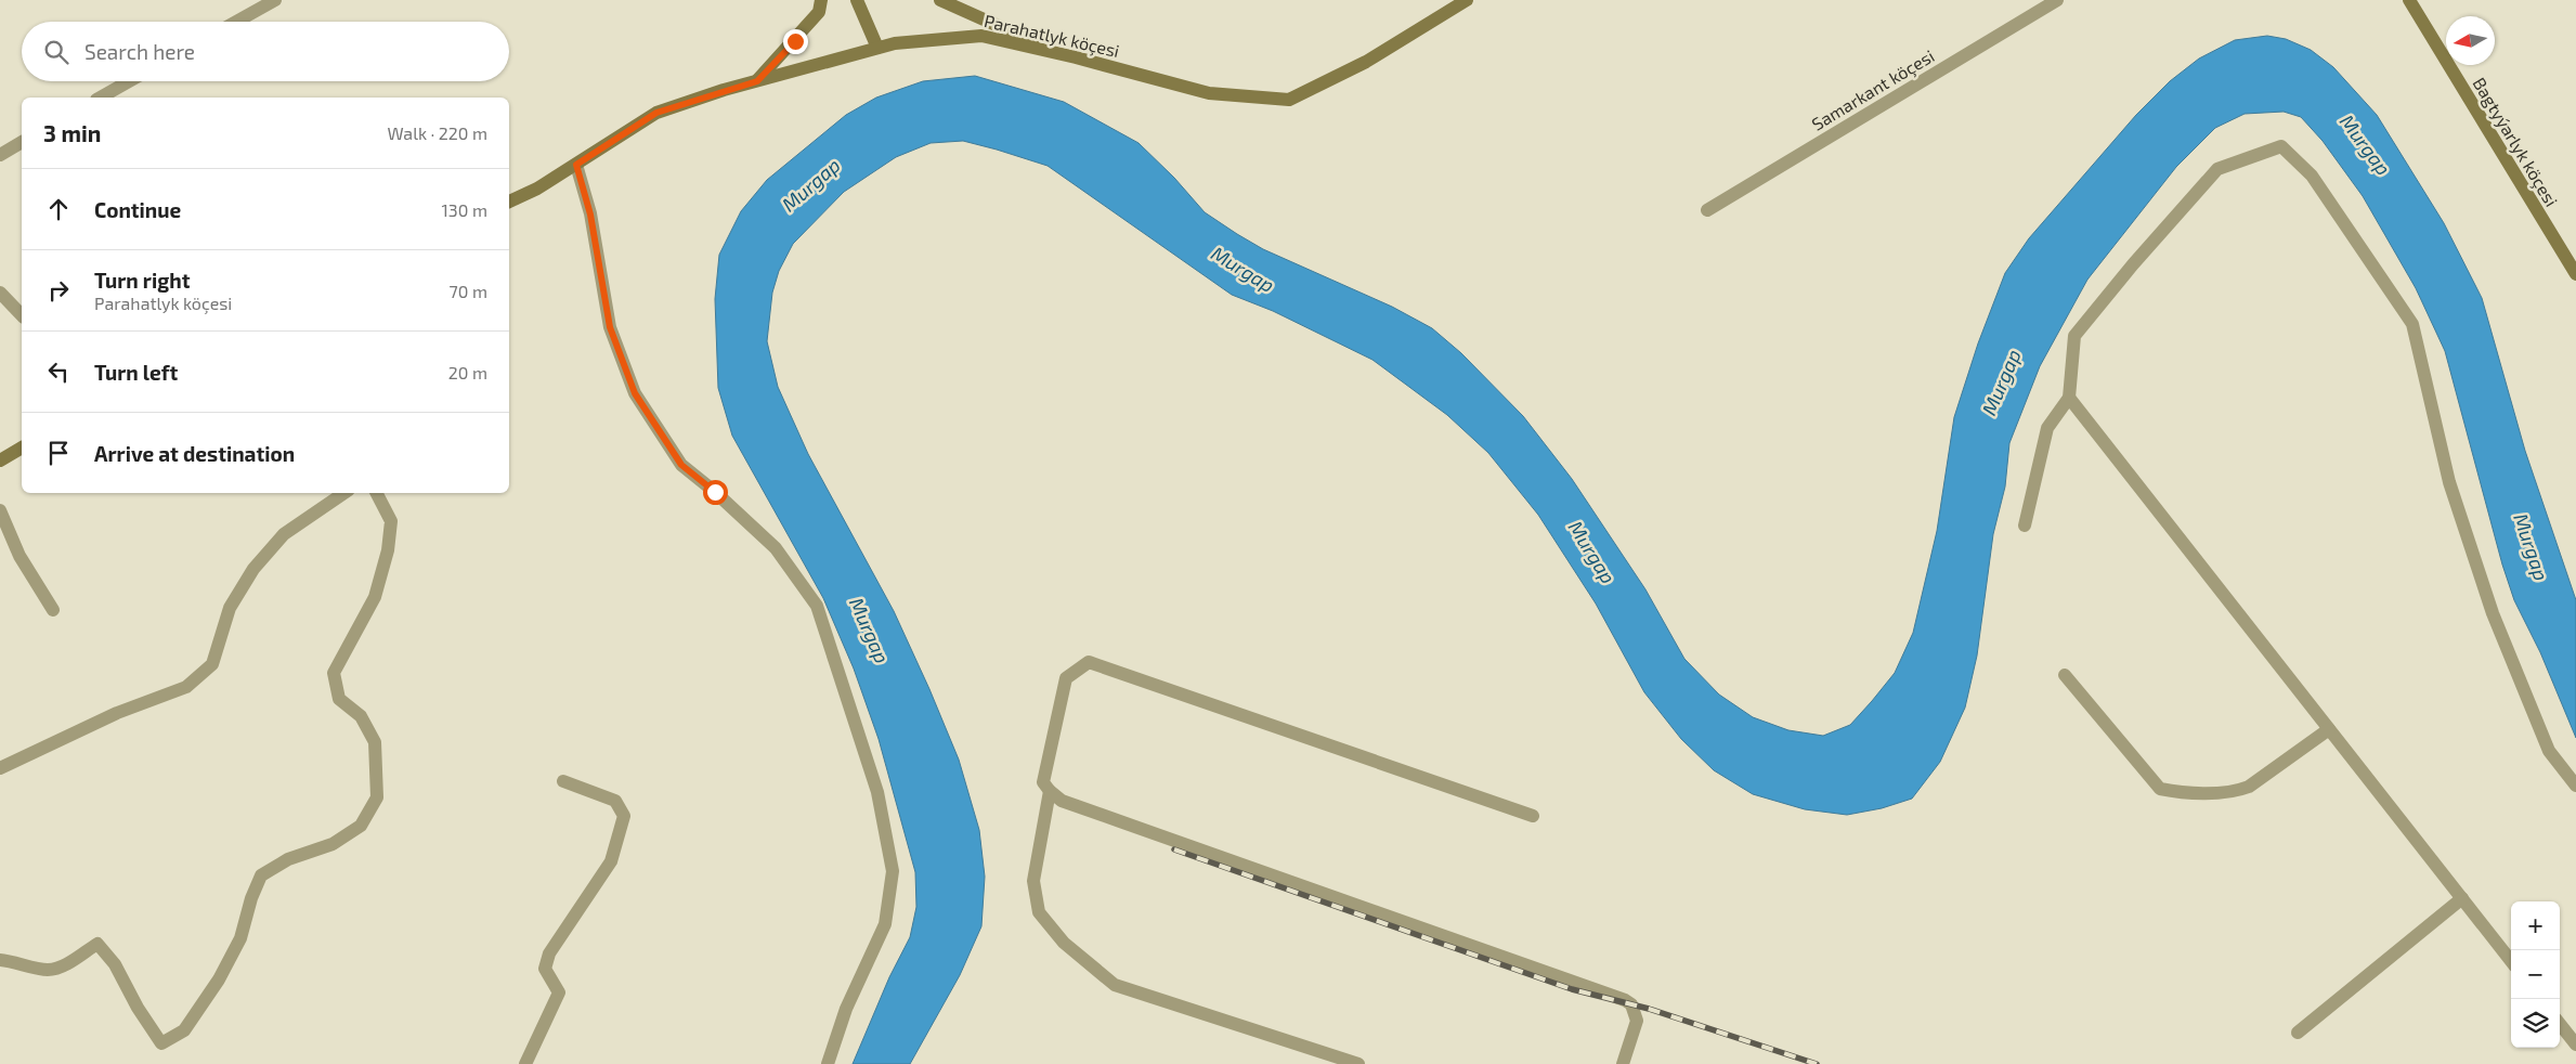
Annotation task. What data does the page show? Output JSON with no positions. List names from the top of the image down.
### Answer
{
  "streets": {
    "main road": ["Parahatlyk köçesi", "Bagtyýarlyk köçesi"],
    "street": ["Samarkant köçesi"]
  },
  "water": ["Murgap"],
  "north": "left",
  "page": {
    "search": "Search here",
    "heading": ["3 min", "Walk · 220 m"],
    "list": [
      ["Continue", "130 m"],
      ["Turn right", "Parahatlyk köçesi", "70 m"],
      ["Turn left", "20 m"],
      "Arrive at destination"
    ],
    "map_buttons": ["+", "−"]
  }
}
